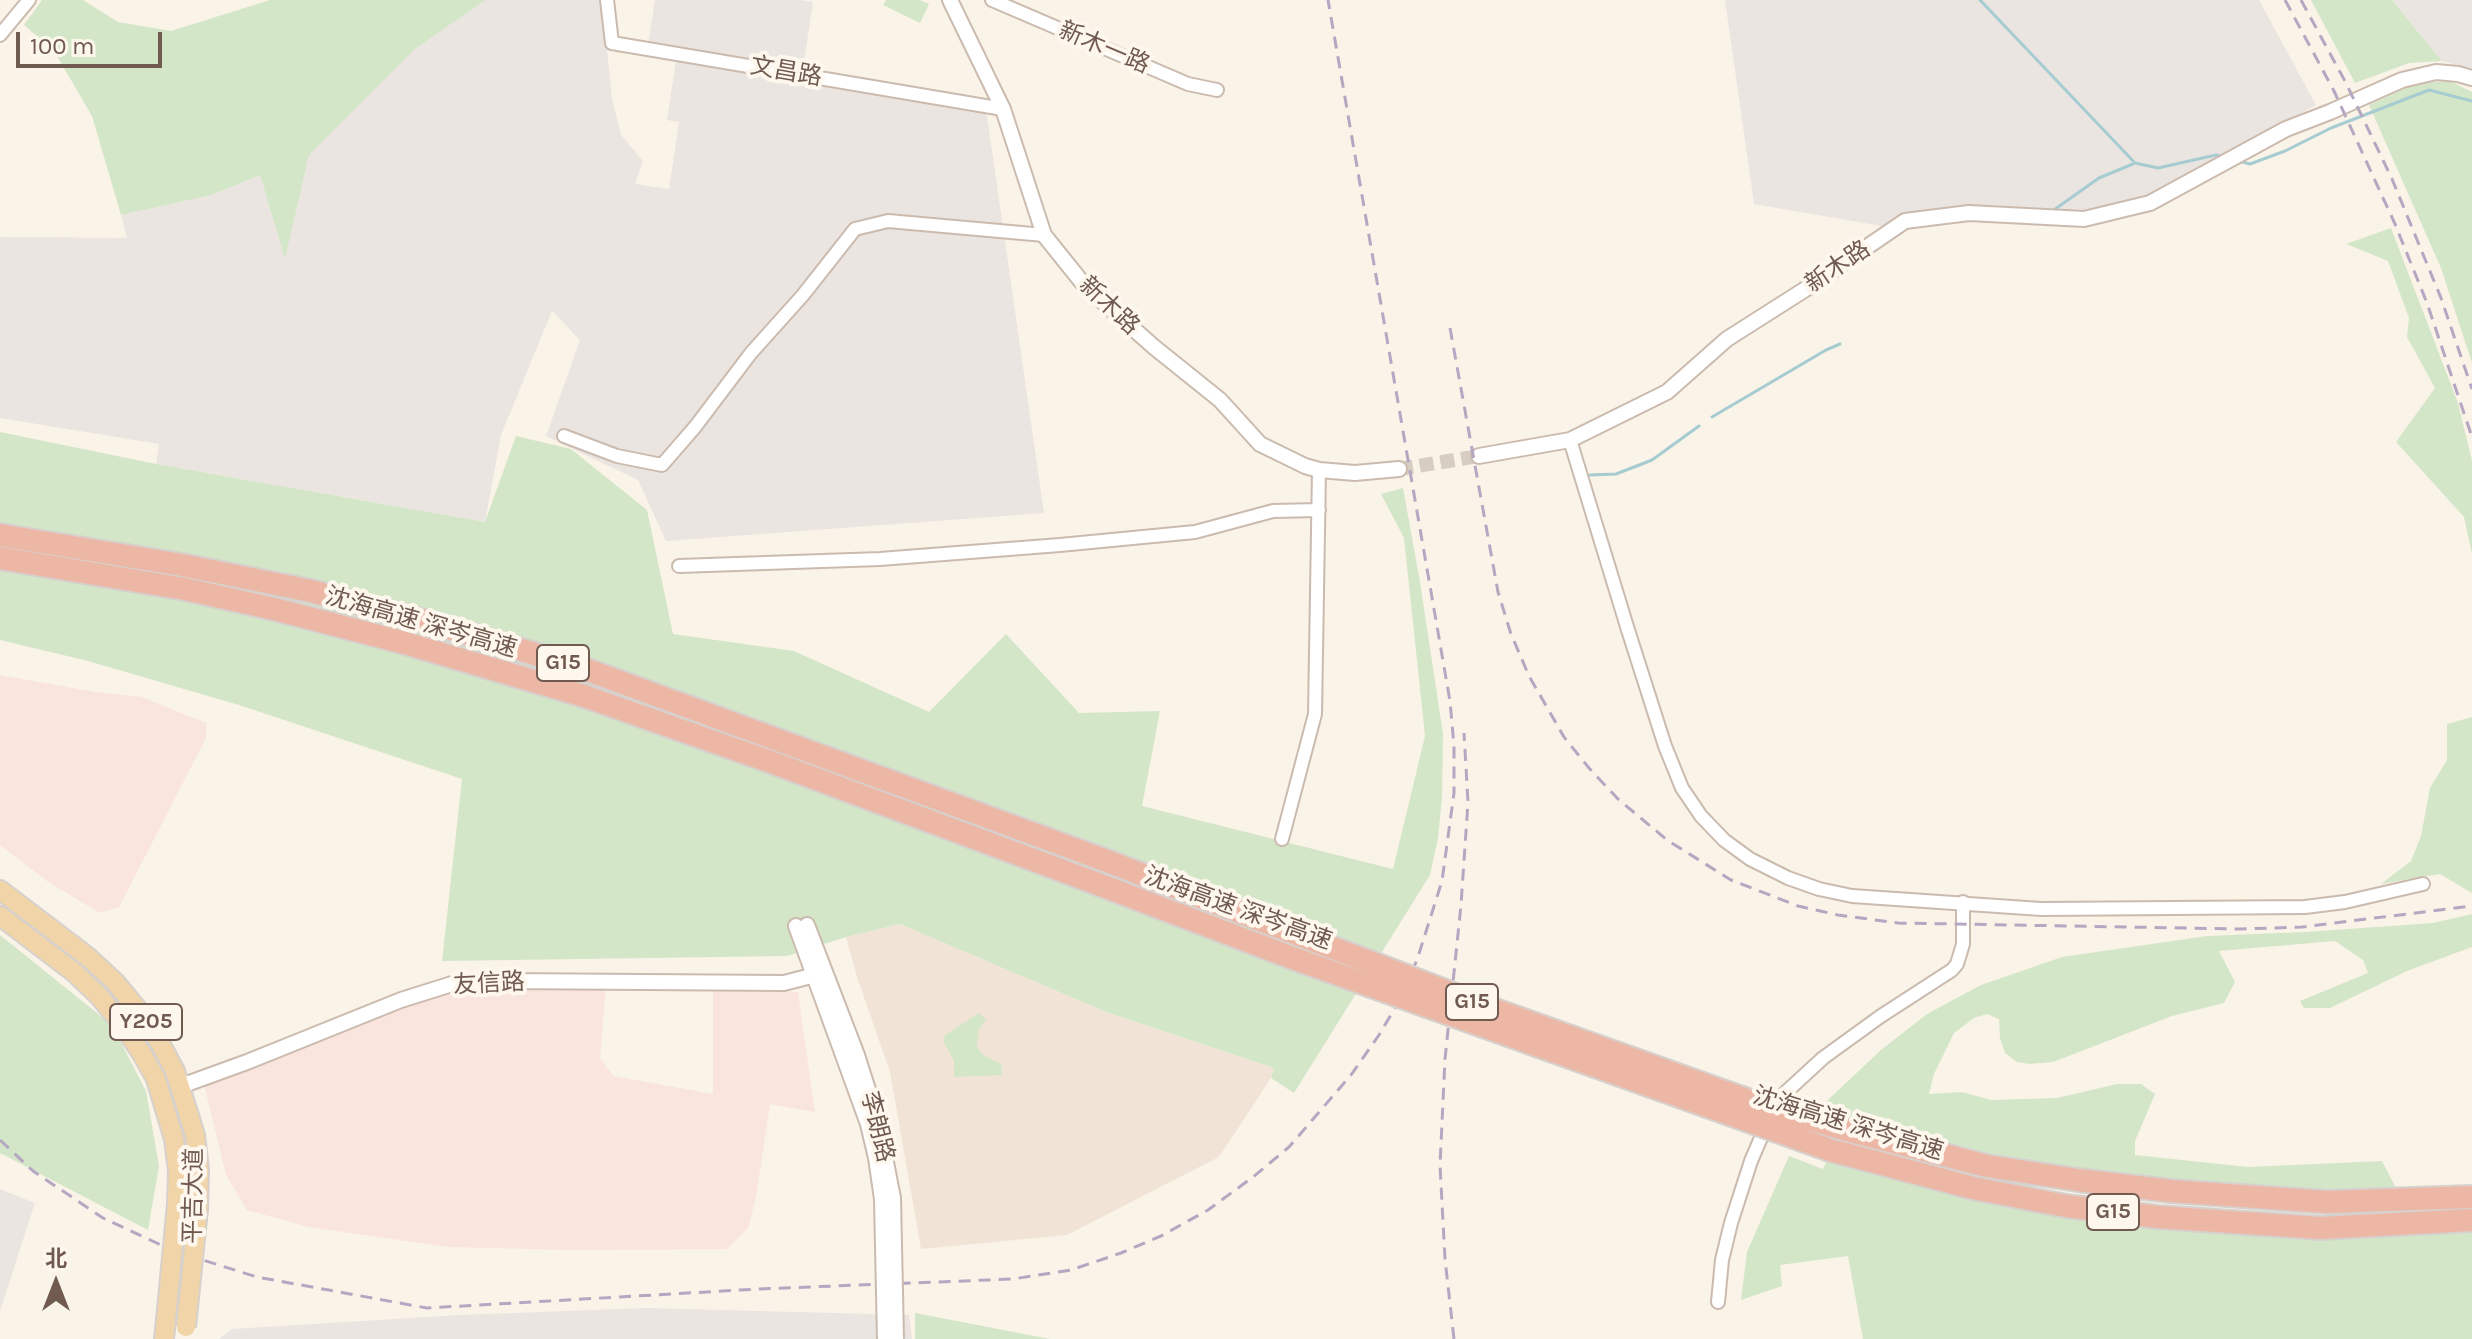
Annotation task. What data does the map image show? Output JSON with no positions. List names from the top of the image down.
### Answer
{
  "streets": {
    "highway": ["沈海高速 深岑高速", "G15"],
    "main road": ["Y205", "平吉大道"],
    "street": [
      "新木一路",
      "文昌路",
      "新木路",
      "友信路",
      "李朗路"
    ]
  },
  "crossings": [
    ["文昌路", "新木路"],
    ["友信路", "李朗路"],
    ["友信路", "平吉大道"]
  ],
  "scale_bar": "100 m",
  "north": "top"
}
